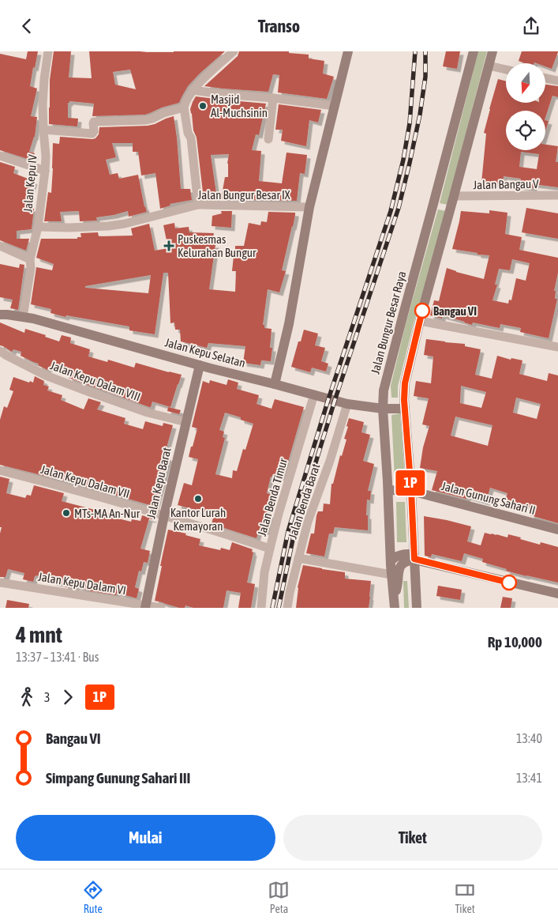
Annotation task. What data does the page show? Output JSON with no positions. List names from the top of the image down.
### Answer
{
  "streets": {
    "street": [
      "Jalan Kepu IV",
      "Jalan Bangau V",
      "Jalan Bungur Besar IX",
      "Jalan Bungur Besar Raya",
      "Jalan Kepu Selatan",
      "Jalan Kepu Dalam VIII",
      "Jalan Kepu Dalam VII",
      "Jalan Kepu Barat",
      "Jalan Benda Timur",
      "Jalan Gunung Sahari II",
      "Jalan Benda Barat",
      "Jalan Kepu Dalam VI"
    ]
  },
  "crossings": [
    ["Jalan Kepu IV", "Jalan Bungur Besar IX"],
    ["Jalan Kepu IV", "Jalan Kepu Selatan"],
    ["Jalan Bungur Besar Raya", "Jalan Kepu Selatan"],
    ["Jalan Bungur Besar Raya", "Jalan Gunung Sahari II"],
    ["Jalan Kepu Selatan", "Jalan Kepu Barat"],
    ["Jalan Kepu Selatan", "Jalan Benda Timur"],
    ["Jalan Kepu Selatan", "Jalan Benda Barat"],
    ["Jalan Kepu Dalam VIII", "Jalan Kepu Barat"],
    ["Jalan Kepu Dalam VII", "Jalan Kepu Barat"],
    ["Jalan Kepu Dalam VII", "Jalan Benda Timur"],
    ["Jalan Kepu Barat", "Jalan Kepu Dalam VI"]
  ],
  "places": {
    "other": [
      "Masjid Al-Muchsinin",
      "Bangau VI",
      "Kantor Lurah Kemayoran",
      "MTs-MA An-Nur"
    ],
    "health": ["Puskesmas Kelurahan Bungur"]
  },
  "lines": ["bus line 1P"],
  "north": "bottom",
  "page": {
    "header": "Transo",
    "on_map": "1P",
    "heading": ["4 mnt", "13:37 – 13:41 · Bus", "Rp 10,000"],
    "legs": ["3", "1P"],
    "list": [
      {
        "name": "Bangau VI",
        "value": "13:40"
      },
      {
        "name": "Simpang Gunung Sahari III",
        "value": "13:41"
      }
    ],
    "buttons": ["Mulai", "Tiket"],
    "tabs": ["Rute", "Peta", "Tiket"]
  }
}
